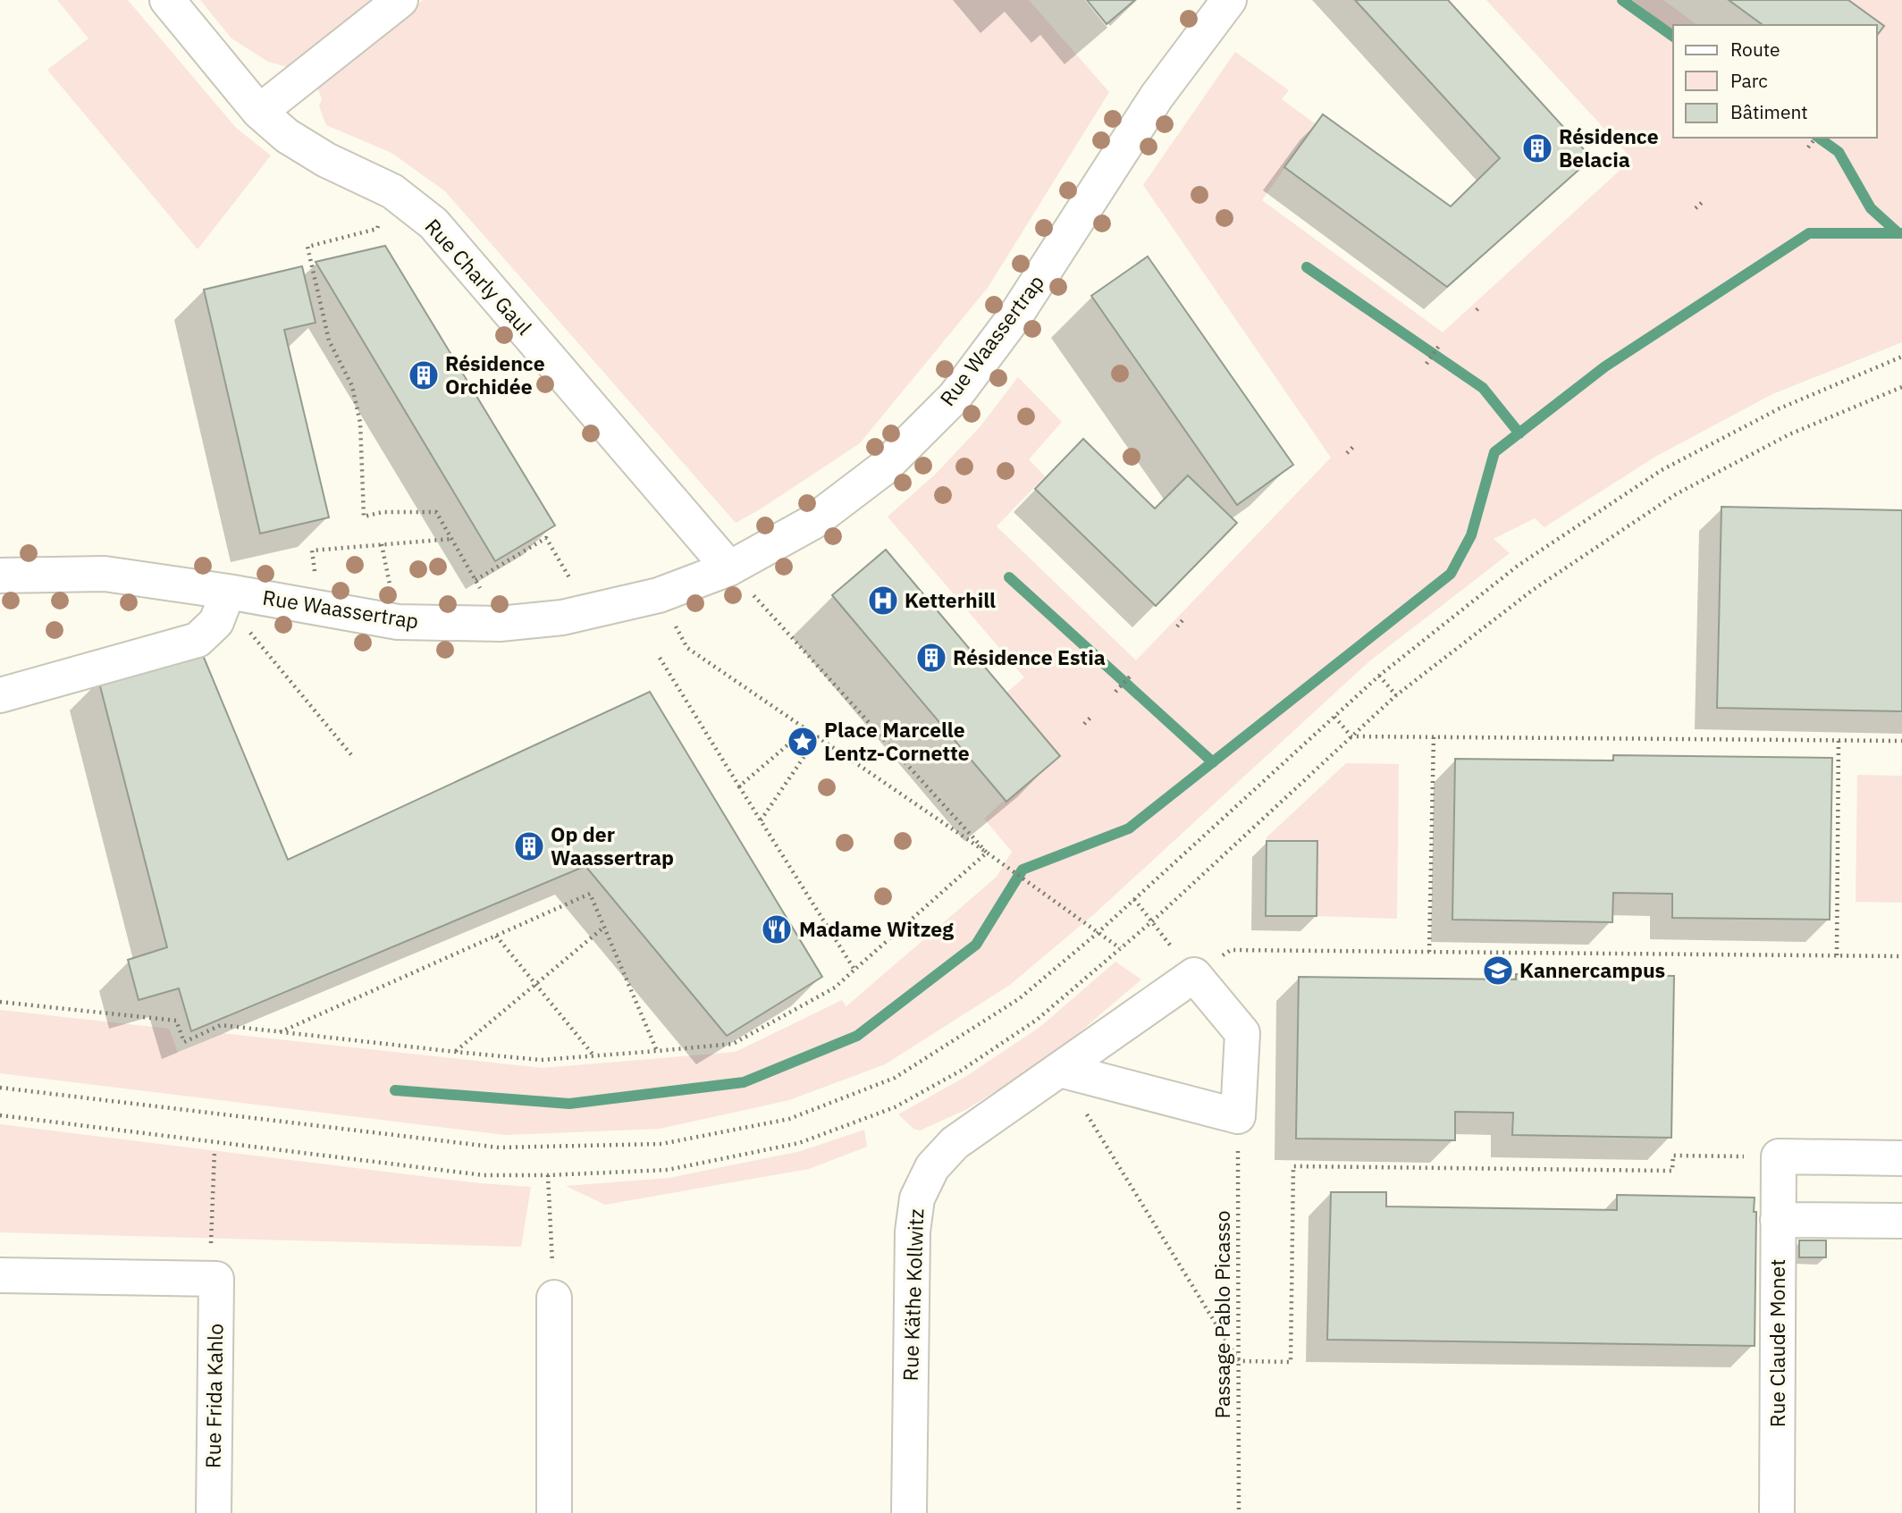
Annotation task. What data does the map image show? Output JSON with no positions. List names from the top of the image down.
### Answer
{
  "streets": {
    "street": [
      "Rue Charly Gaul",
      "Rue Waassertrap",
      "Rue Käthe Kollwitz",
      "Rue Claude Monet",
      "Rue Frida Kahlo"
    ],
    "path": ["Passage Pablo Picasso"]
  },
  "crossings": [
    ["Rue Charly Gaul", "Rue Waassertrap"]
  ],
  "places": {
    "building": [
      "Résidence Belacia",
      "Résidence Orchidée",
      "Résidence Estia",
      "Op der Waassertrap"
    ],
    "hospital": ["Ketterhill"],
    "place": ["Place Marcelle Lentz-Cornette"],
    "restaurant": ["Madame Witzeg"],
    "school or university": ["Kannercampus"]
  },
  "legend": ["Route", "Parc", "Bâtiment"]
}
